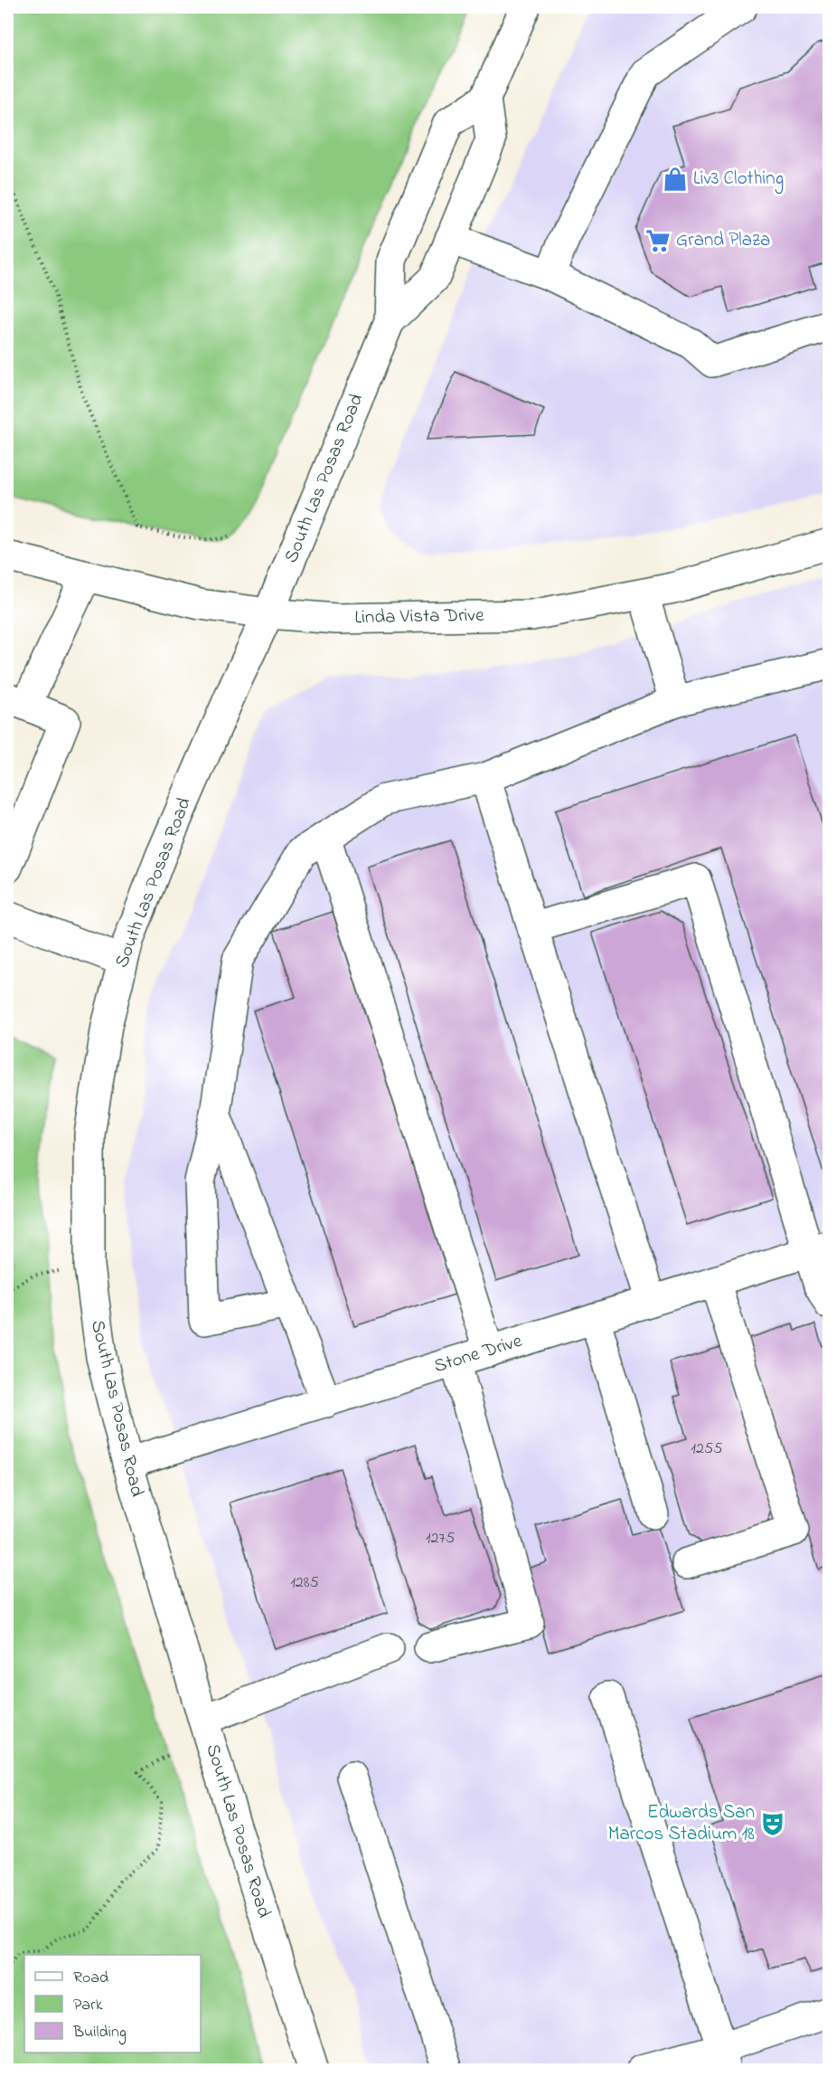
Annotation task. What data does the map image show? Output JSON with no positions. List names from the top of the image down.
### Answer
{
  "streets": {
    "main road": ["South Las Posas Road", "Linda Vista Drive", "Stone Drive"]
  },
  "crossings": [
    ["South Las Posas Road", "Linda Vista Drive"],
    ["South Las Posas Road", "Stone Drive"]
  ],
  "places": {
    "shop": ["Liv3 Clothing"],
    "supermarket": ["Grand Plaza"],
    "theatre": ["Edwards San Marcos Stadium 18"]
  },
  "house_numbers": ["1255", "1275", "1285"],
  "legend": ["Road", "Park", "Building"]
}
